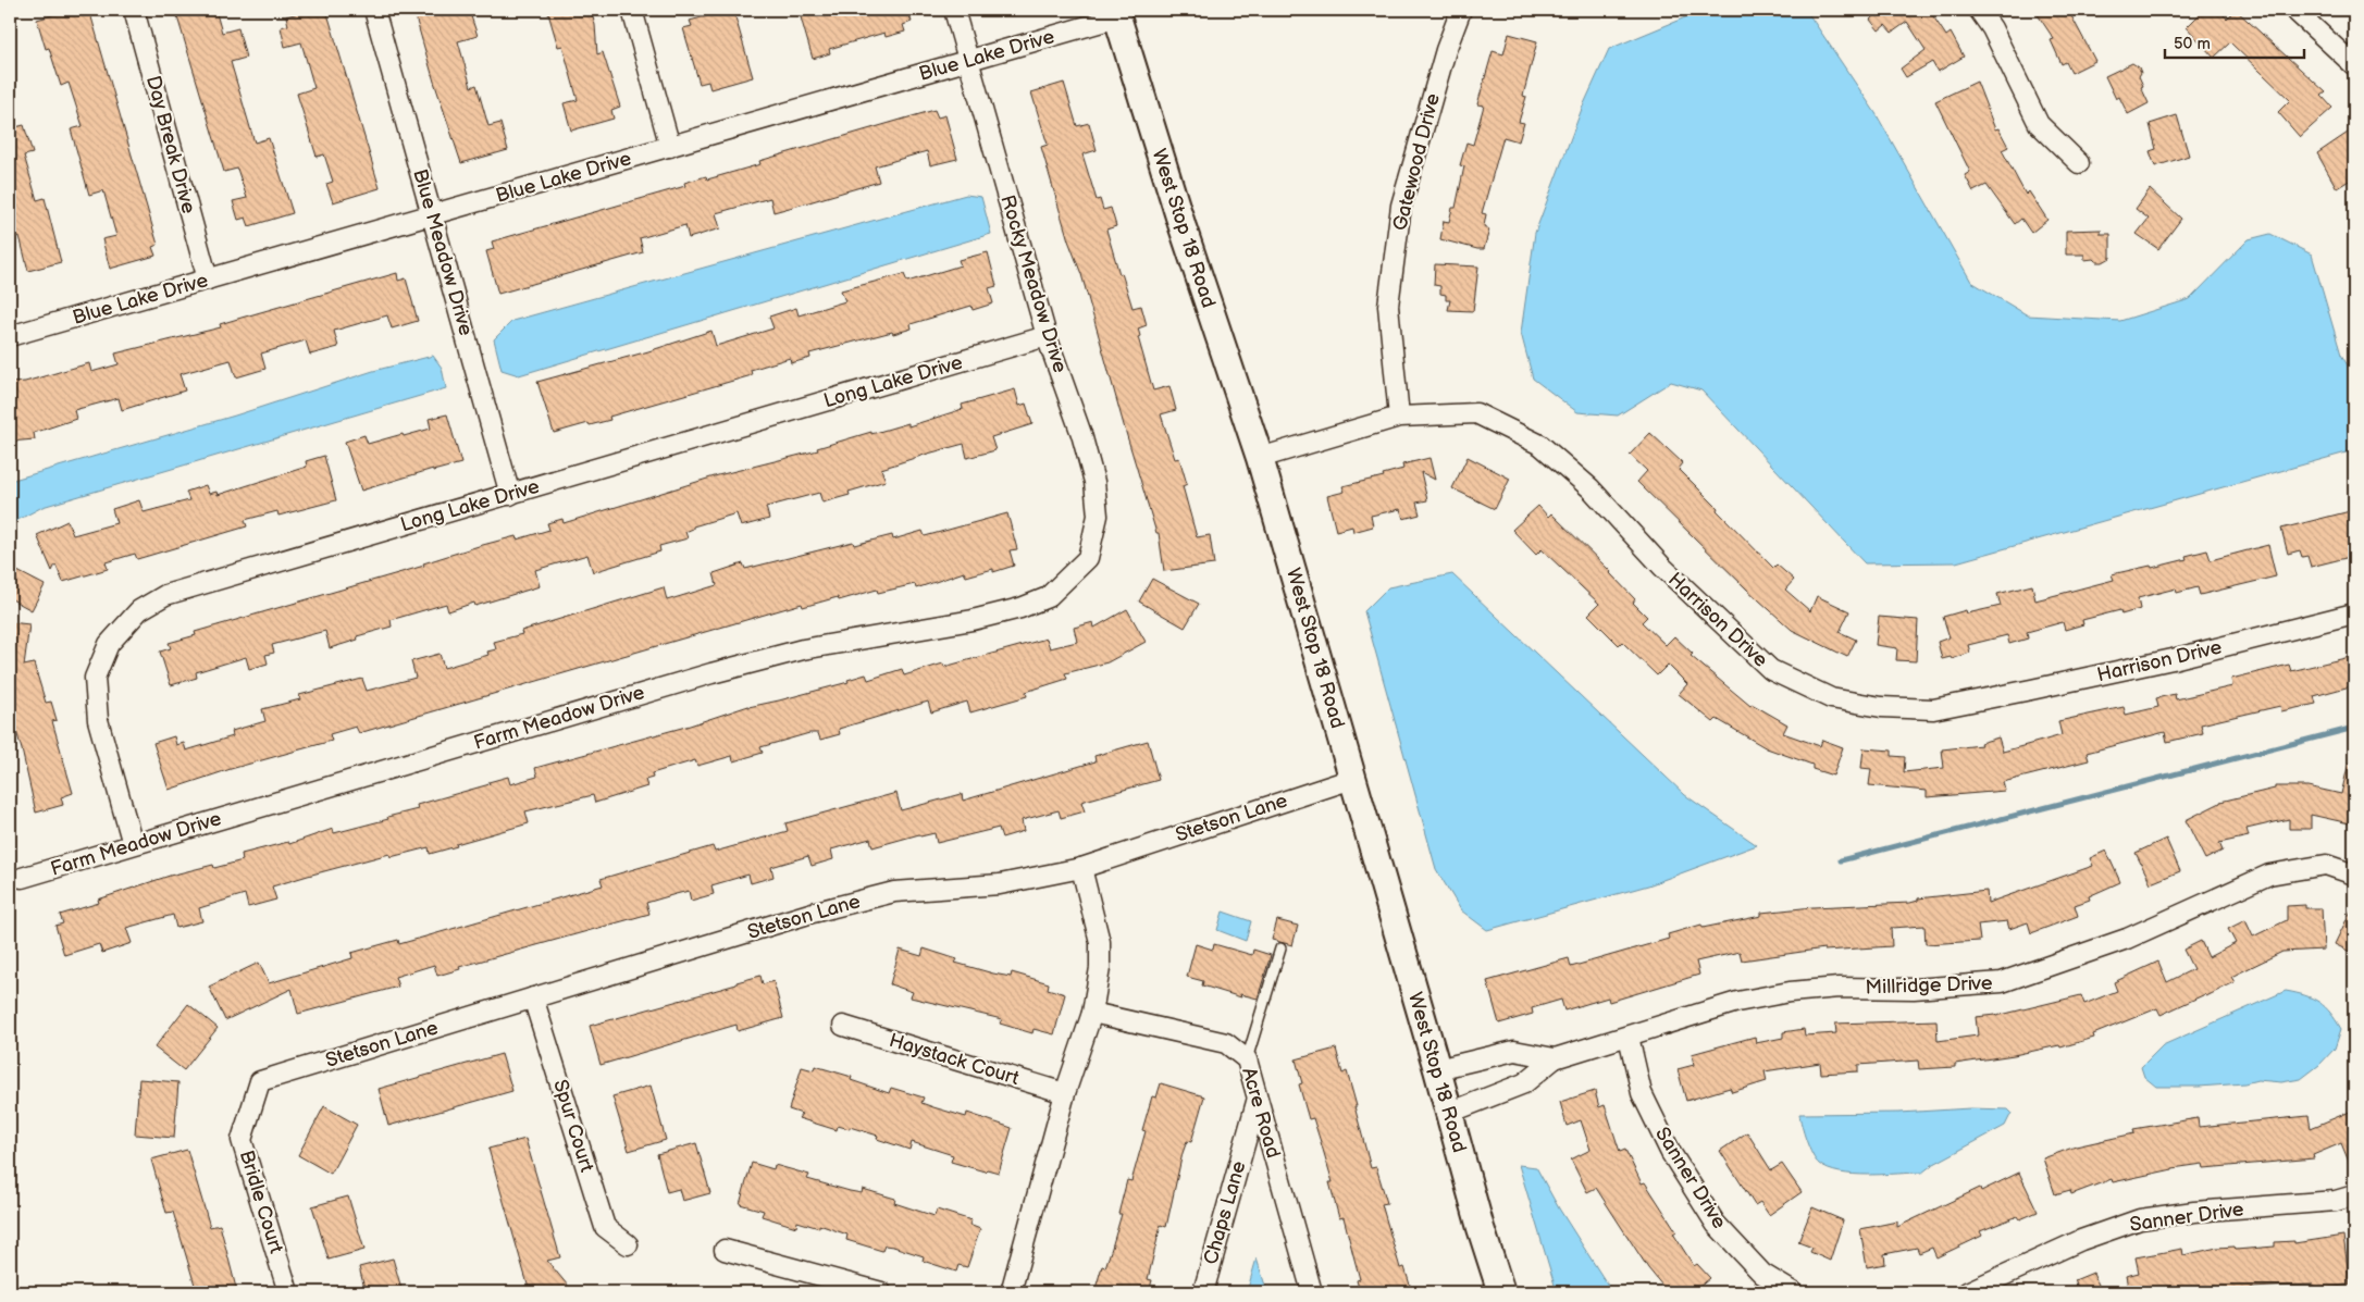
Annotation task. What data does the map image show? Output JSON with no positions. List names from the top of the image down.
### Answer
{
  "streets": {
    "street": [
      "Blue Lake Drive",
      "Day Break Drive",
      "Gatewood Drive",
      "West Stop 18 Road",
      "Blue Meadow Drive",
      "Rocky Meadow Drive",
      "Long Lake Drive",
      "Harrison Drive",
      "Farm Meadow Drive",
      "Stetson Lane",
      "Millridge Drive",
      "Haystack Court",
      "Acre Road",
      "Spur Court",
      "Sanner Drive",
      "Bridle Court",
      "Chaps Lane"
    ]
  },
  "crossings": [
    ["Blue Lake Drive", "Day Break Drive"],
    ["Blue Lake Drive", "West Stop 18 Road"],
    ["Blue Lake Drive", "Blue Meadow Drive"],
    ["Blue Lake Drive", "Rocky Meadow Drive"],
    ["Gatewood Drive", "Harrison Drive"],
    ["West Stop 18 Road", "Harrison Drive"],
    ["West Stop 18 Road", "Stetson Lane"],
    ["West Stop 18 Road", "Millridge Drive"],
    ["Blue Meadow Drive", "Long Lake Drive"],
    ["Rocky Meadow Drive", "Long Lake Drive"],
    ["Rocky Meadow Drive", "Farm Meadow Drive"],
    ["Long Lake Drive", "Farm Meadow Drive"],
    ["Stetson Lane", "Spur Court"],
    ["Stetson Lane", "Bridle Court"],
    ["Millridge Drive", "Sanner Drive"],
    ["Acre Road", "Chaps Lane"]
  ],
  "scale_bar": "50 m"
}
